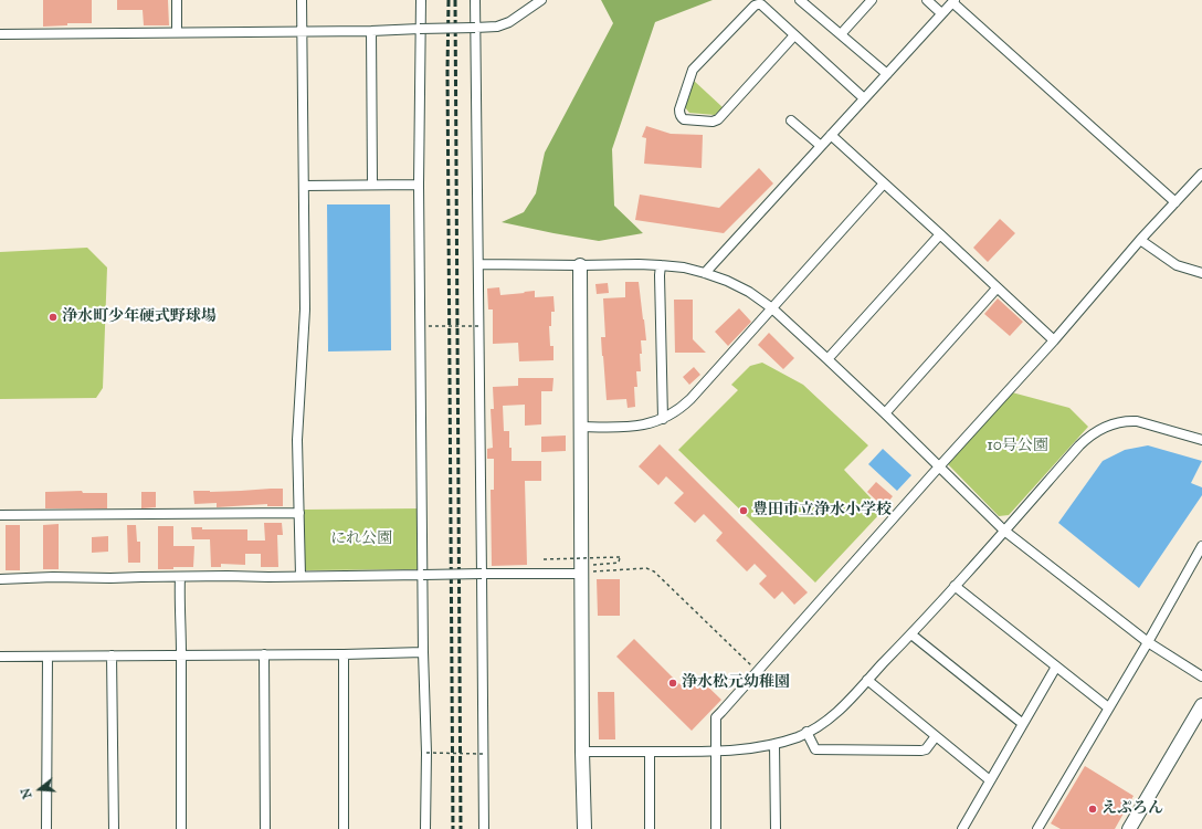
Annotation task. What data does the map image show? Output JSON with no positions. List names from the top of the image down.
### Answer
{
  "parks": ["10号公園", "にれ公園"],
  "places": [
    "浄水町少年硬式野球場",
    "豊田市立浄水小学校",
    "浄水松元幼稚園",
    "えぷろん"
  ],
  "north": "left"
}
